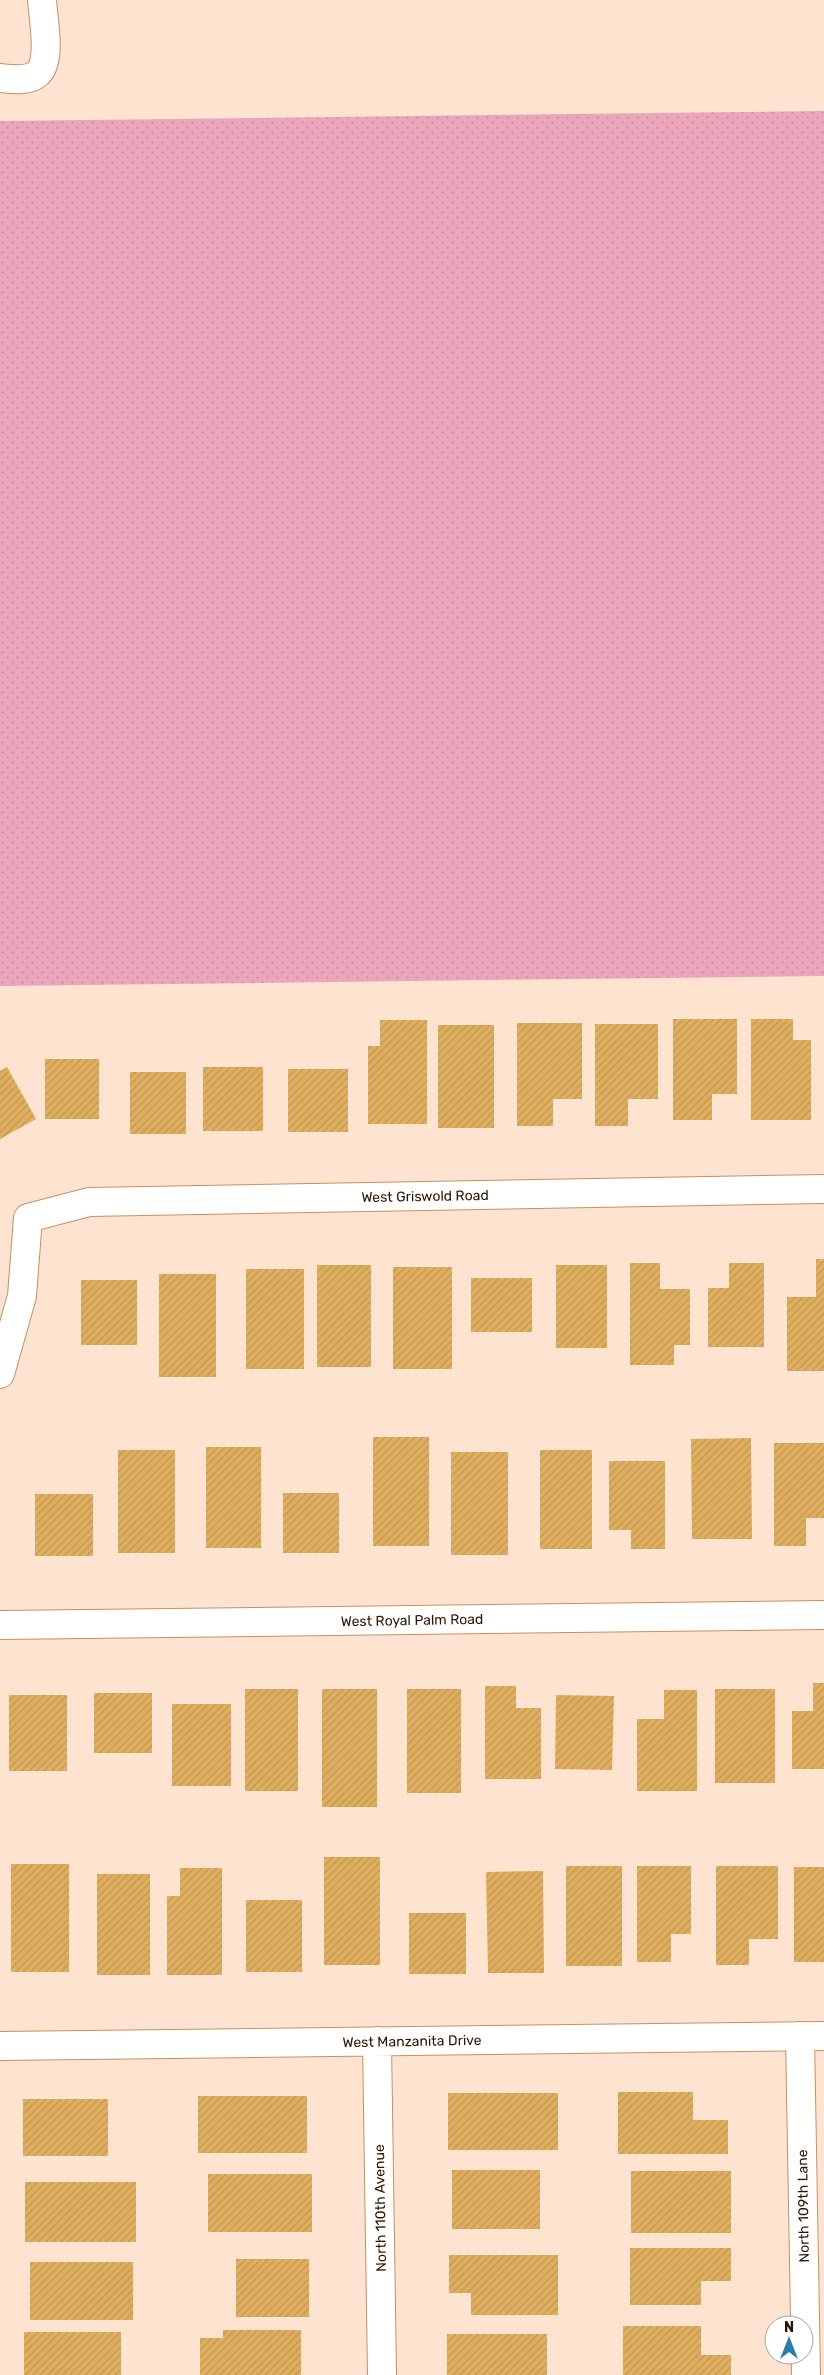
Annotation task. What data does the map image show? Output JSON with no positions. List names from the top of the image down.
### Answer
{
  "streets": {
    "street": [
      "West Griswold Road",
      "West Royal Palm Road",
      "West Manzanita Drive",
      "North 109th Lane",
      "North 110th Avenue"
    ]
  },
  "crossings": [
    ["West Manzanita Drive", "North 109th Lane"],
    ["West Manzanita Drive", "North 110th Avenue"]
  ],
  "north": "top"
}
